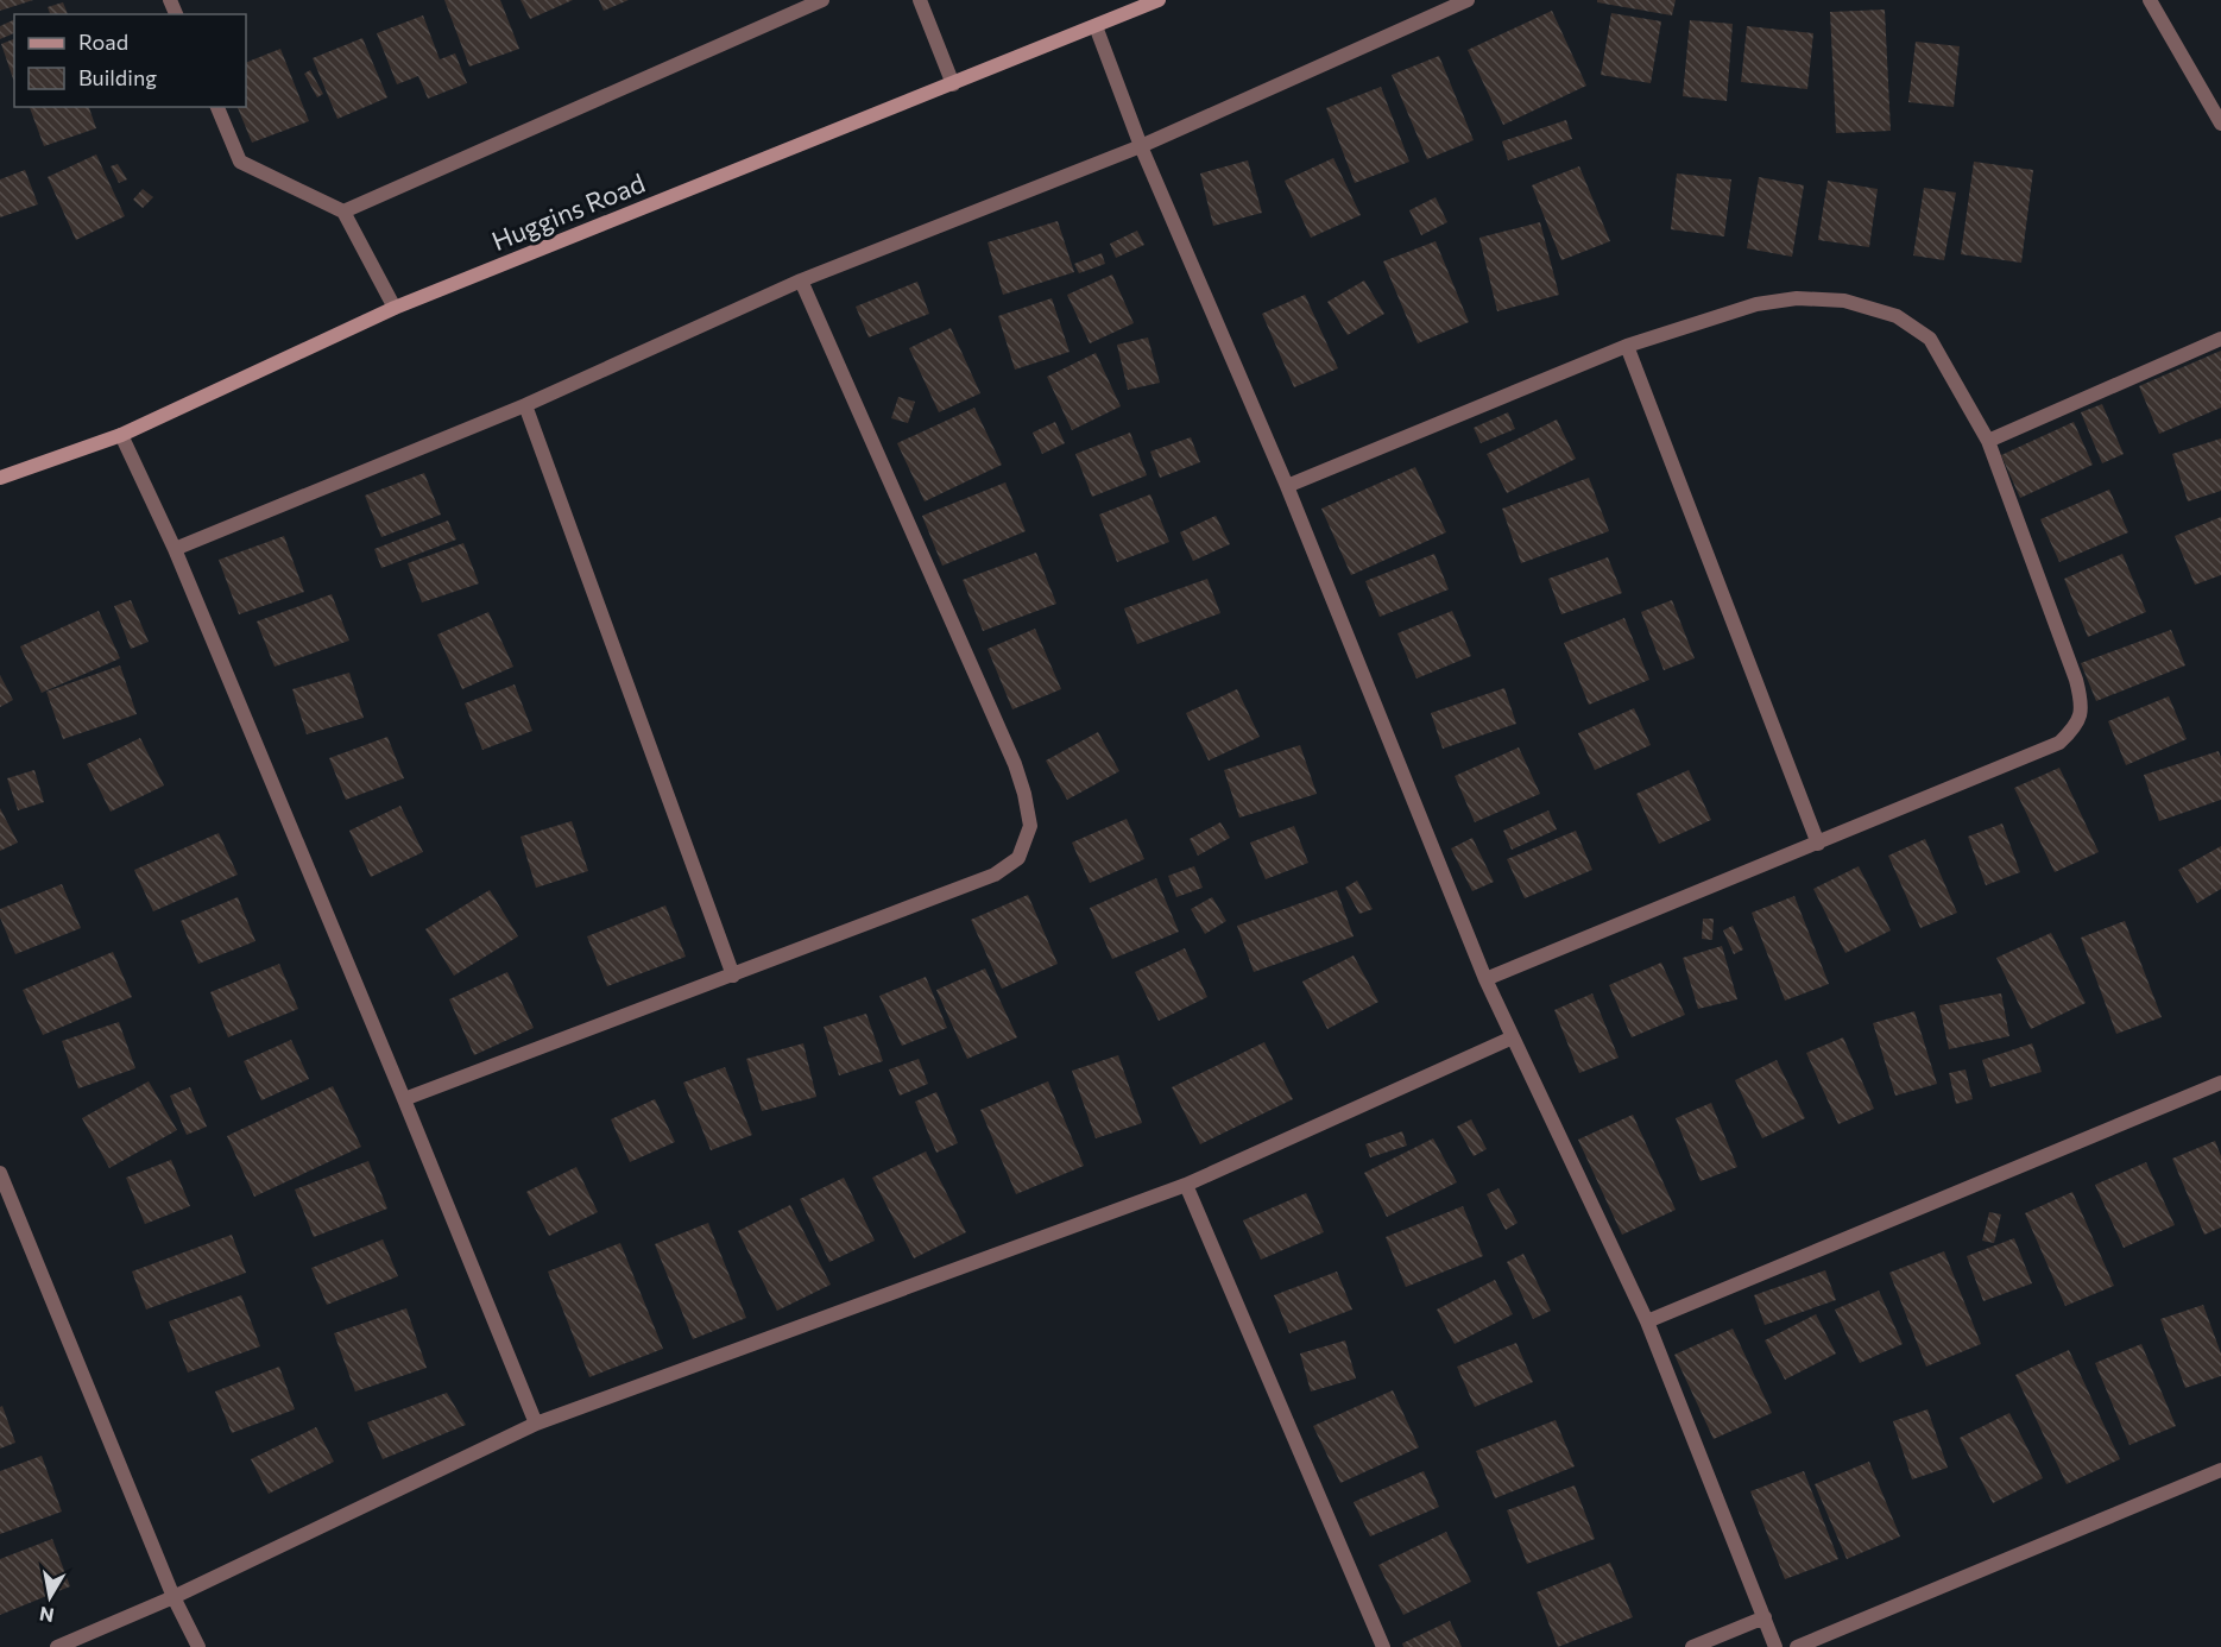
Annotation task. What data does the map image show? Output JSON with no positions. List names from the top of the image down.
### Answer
{
  "streets": {
    "street": ["Huggins Road"]
  },
  "legend": ["Road", "Building"],
  "north": "bottom"
}
